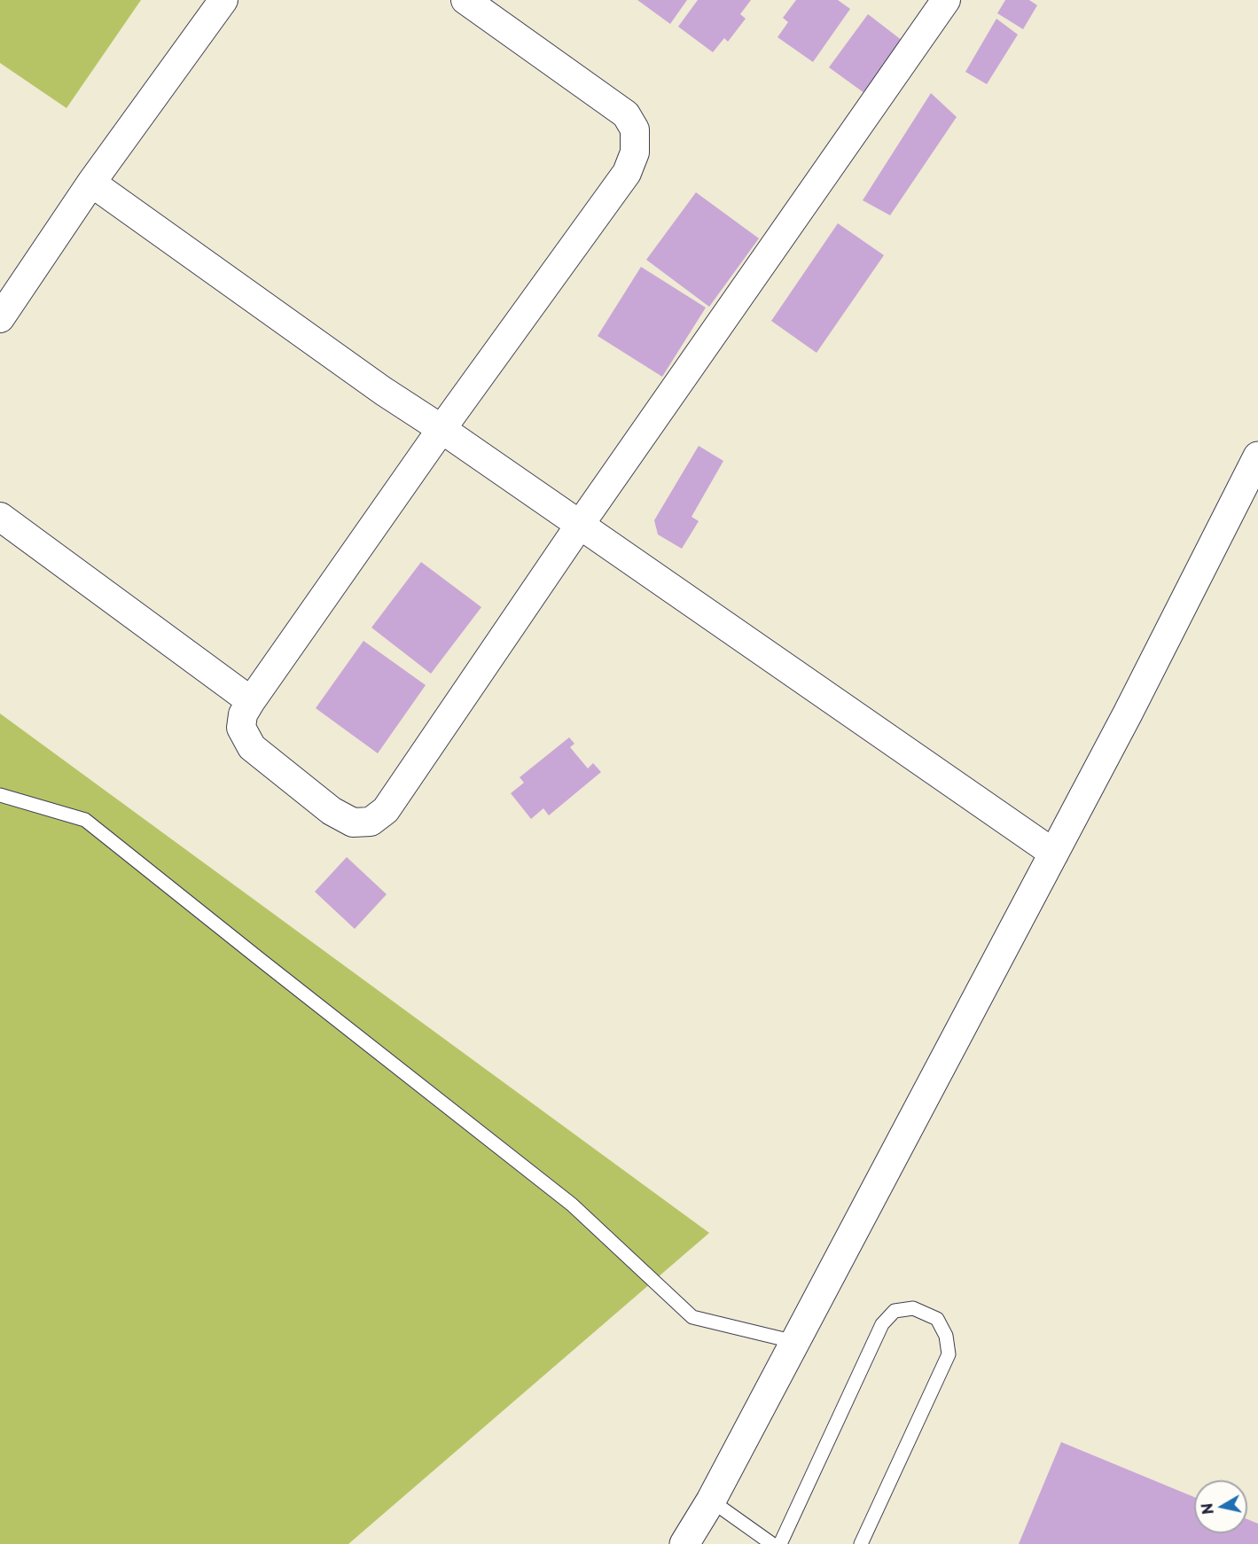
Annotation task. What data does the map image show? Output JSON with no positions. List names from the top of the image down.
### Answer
{
  "north": "left"
}
